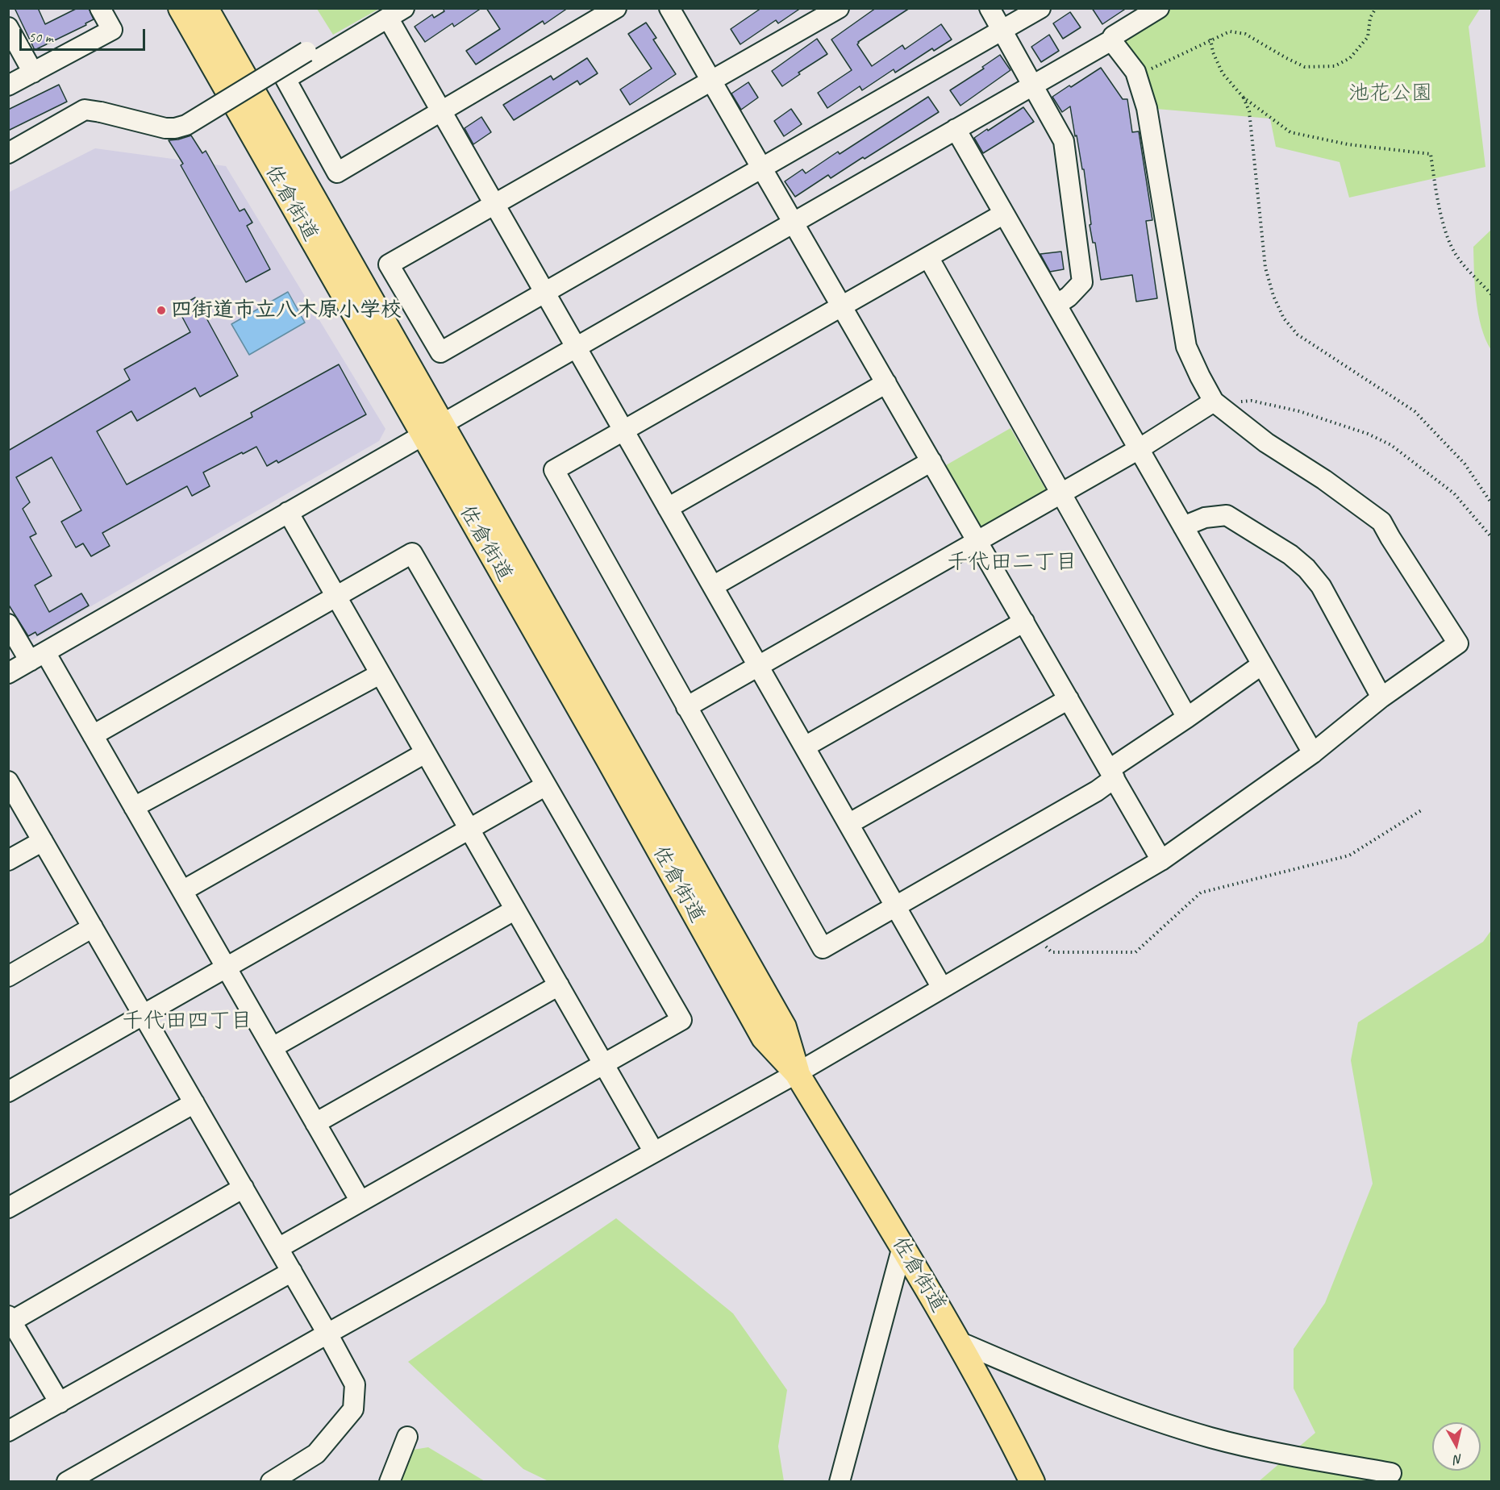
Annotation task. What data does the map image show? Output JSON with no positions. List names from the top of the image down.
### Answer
{
  "streets": {
    "main road": ["佐倉街道"]
  },
  "districts": ["千代田二丁目", "千代田四丁目"],
  "parks": ["池花公園"],
  "places": ["四街道市立八木原小学校"],
  "scale_bar": "50 m",
  "north": "bottom"
}
